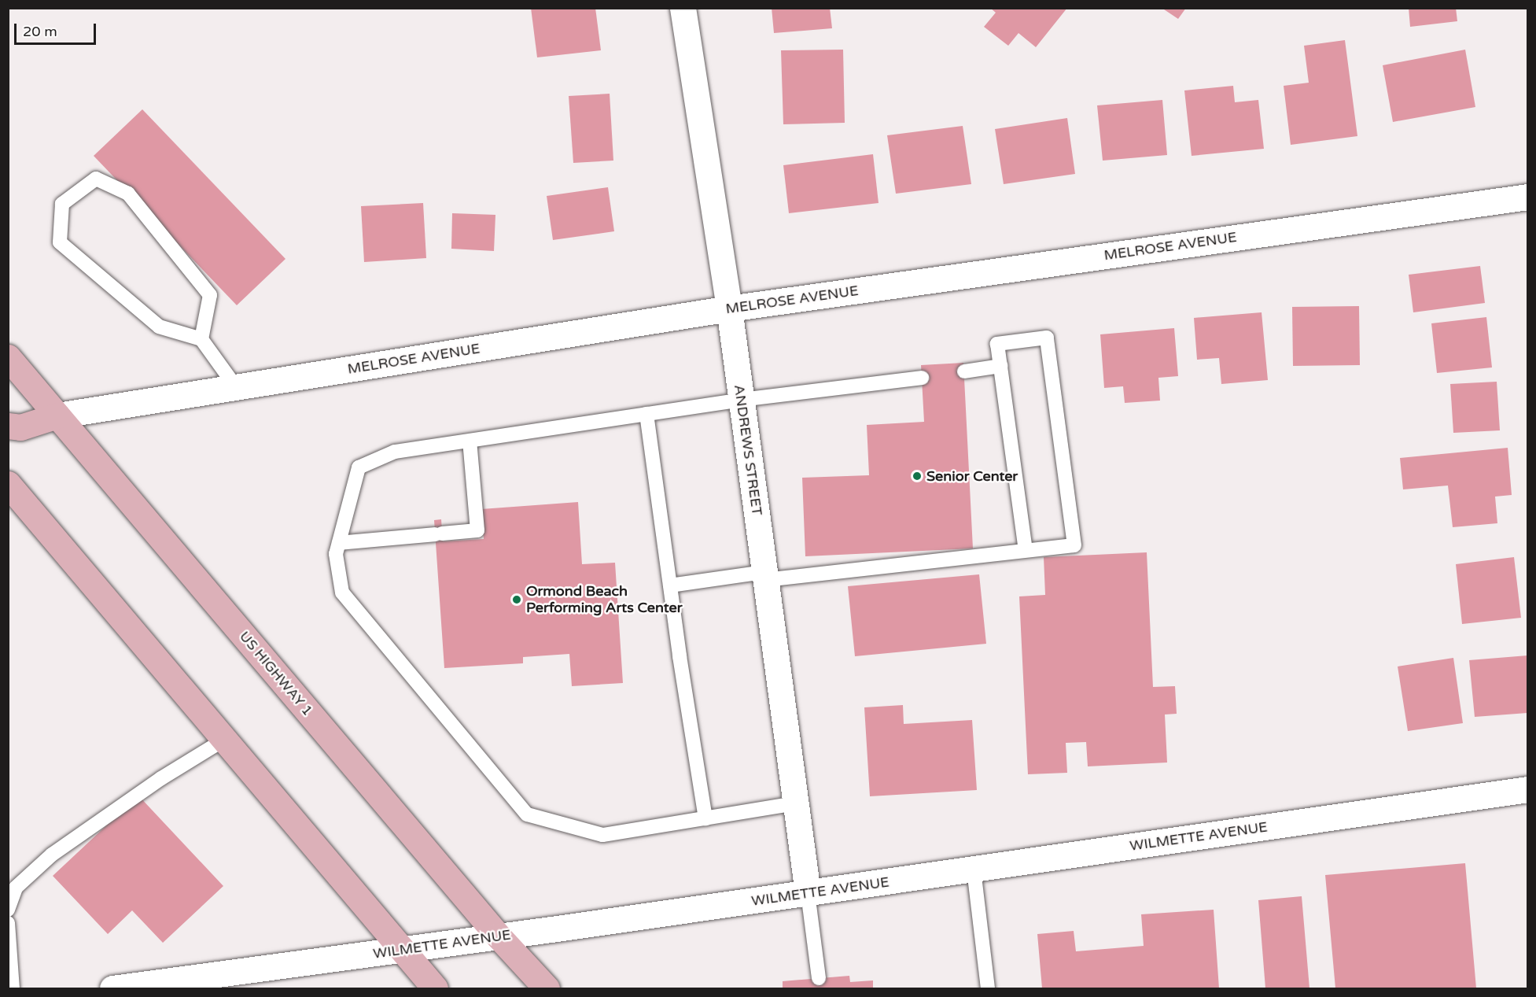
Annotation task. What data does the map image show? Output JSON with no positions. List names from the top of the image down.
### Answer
{
  "streets": {
    "main road": ["US HIGHWAY 1"],
    "street": ["MELROSE AVENUE", "ANDREWS STREET", "WILMETTE AVENUE"]
  },
  "crossings": [
    ["MELROSE AVENUE", "ANDREWS STREET"],
    ["MELROSE AVENUE", "US HIGHWAY 1"],
    ["ANDREWS STREET", "WILMETTE AVENUE"],
    ["US HIGHWAY 1", "WILMETTE AVENUE"]
  ],
  "places": ["Senior Center", "Ormond Beach Performing Arts Center"],
  "scale_bar": "20 m"
}
